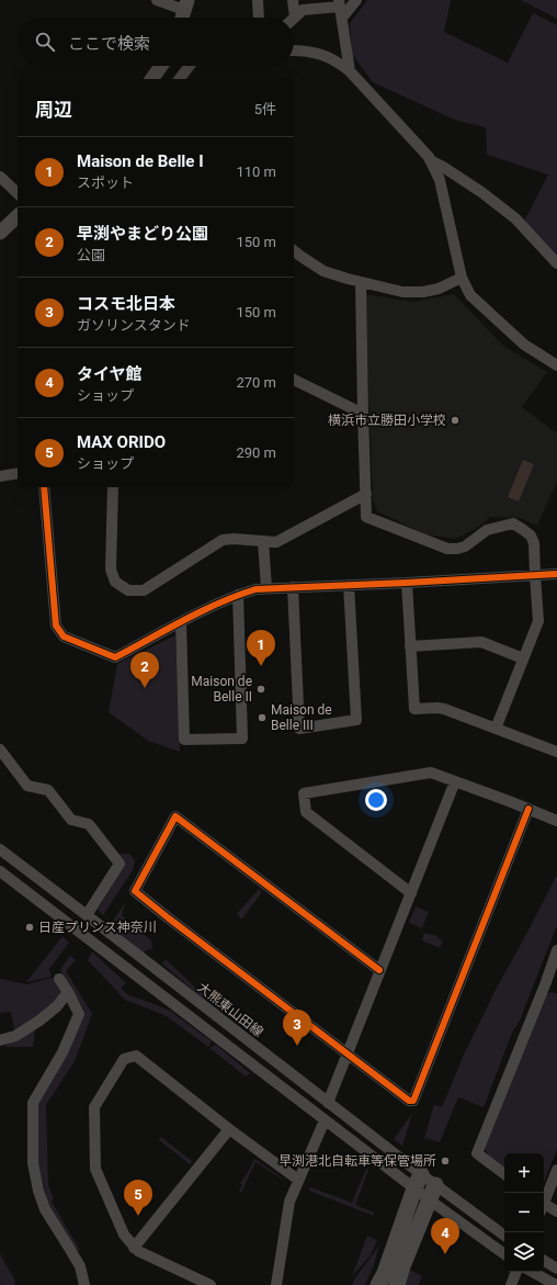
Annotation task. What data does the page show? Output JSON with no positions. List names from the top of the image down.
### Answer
{
  "streets": {
    "street": ["大熊東山田線"]
  },
  "places": [
    "横浜市立勝田小学校",
    "Maison de Belle II",
    "Maison de Belle III",
    "日産プリンス神奈川",
    "早渕港北自転車等保管場所"
  ],
  "page": {
    "search": "ここで検索",
    "heading": ["周辺", "5件"],
    "list": [
      {
        "mark": "1",
        "name": "Maison de Belle I",
        "note": "スポット",
        "value": "110 m"
      },
      {
        "mark": "2",
        "name": "早渕やまどり公園",
        "note": "公園",
        "value": "150 m"
      },
      {
        "mark": "3",
        "name": "コスモ北日本",
        "note": "ガソリンスタンド",
        "value": "150 m"
      },
      {
        "mark": "4",
        "name": "タイヤ館",
        "note": "ショップ",
        "value": "270 m"
      },
      {
        "mark": "5",
        "name": "MAX ORIDO",
        "note": "ショップ",
        "value": "290 m"
      }
    ],
    "pins": [
      "1",
      "2",
      "3",
      "5",
      "4"
    ],
    "map_buttons": ["+", "−"]
  }
}
